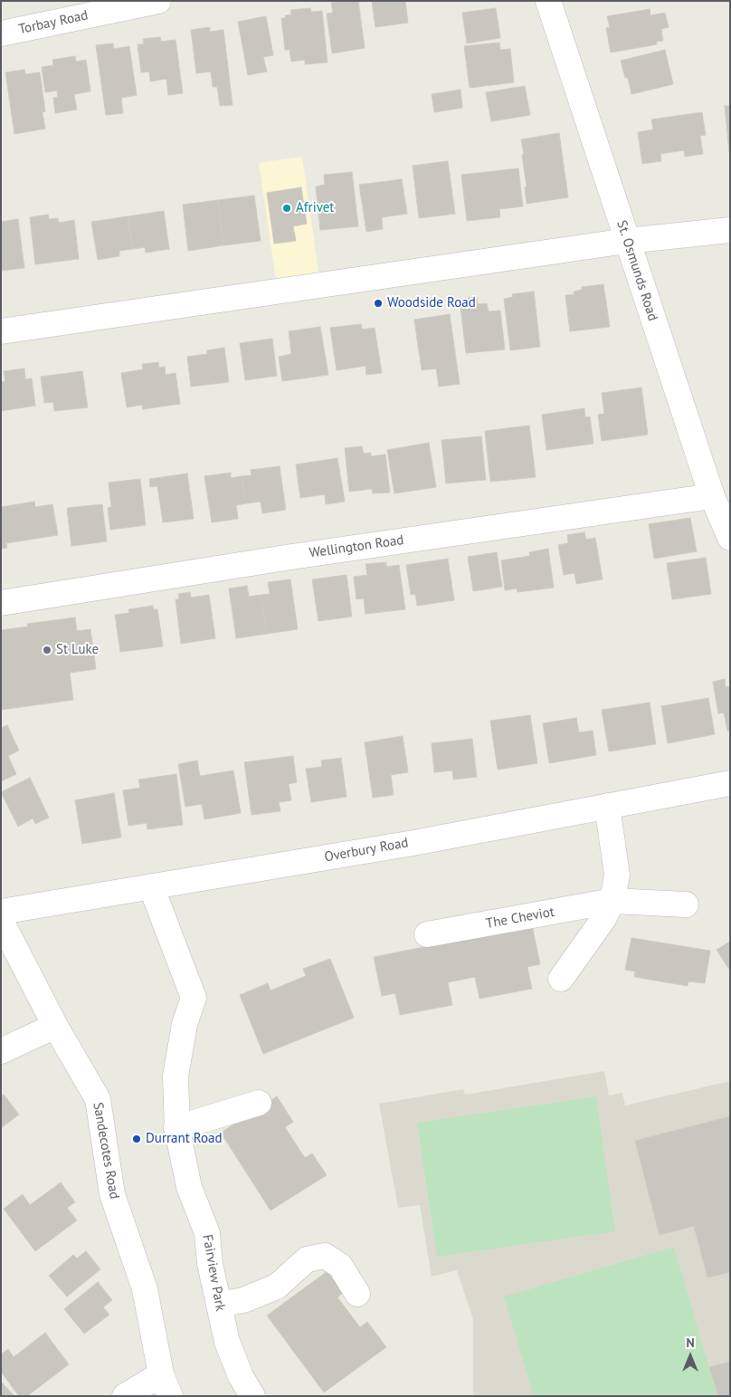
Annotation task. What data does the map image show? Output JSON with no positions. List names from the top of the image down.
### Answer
{
  "streets": {
    "street": [
      "Torbay Road",
      "St. Osmunds Road",
      "Wellington Road",
      "Overbury Road",
      "The Cheviot",
      "Sandecotes Road",
      "Fairview Park"
    ]
  },
  "crossings": [
    ["St. Osmunds Road", "Wellington Road"],
    ["Overbury Road", "Fairview Park"]
  ],
  "places": [
    "Afrivet",
    "Woodside Road",
    "St Luke",
    "Durrant Road"
  ],
  "north": "top"
}
